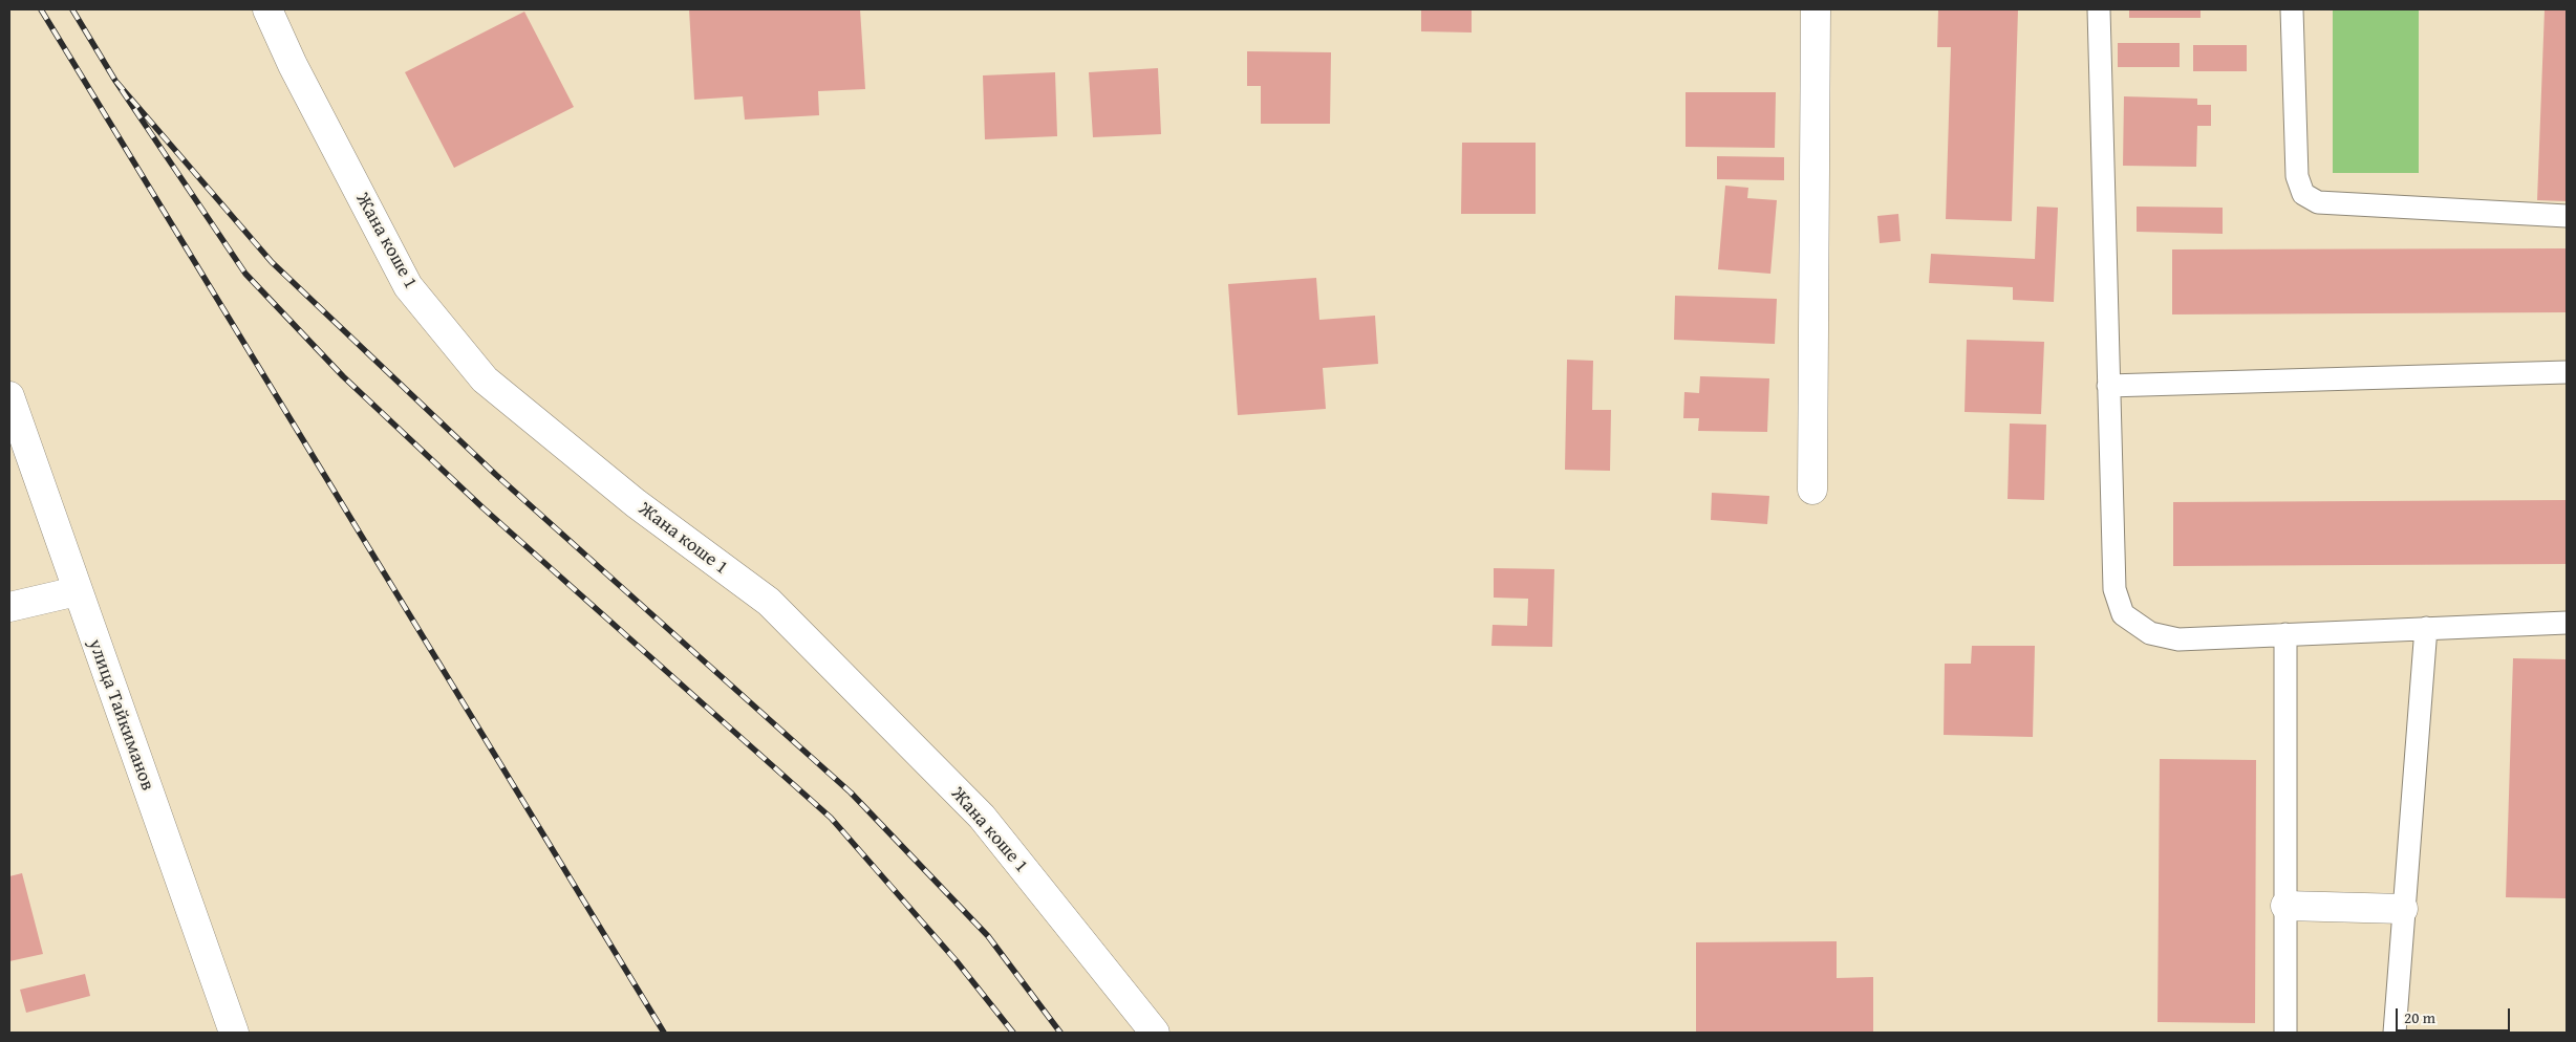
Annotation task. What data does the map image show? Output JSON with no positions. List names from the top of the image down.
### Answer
{
  "streets": {
    "street": ["Жана коше 1", "улица Тайкиманов"]
  },
  "scale_bar": "20 m"
}
